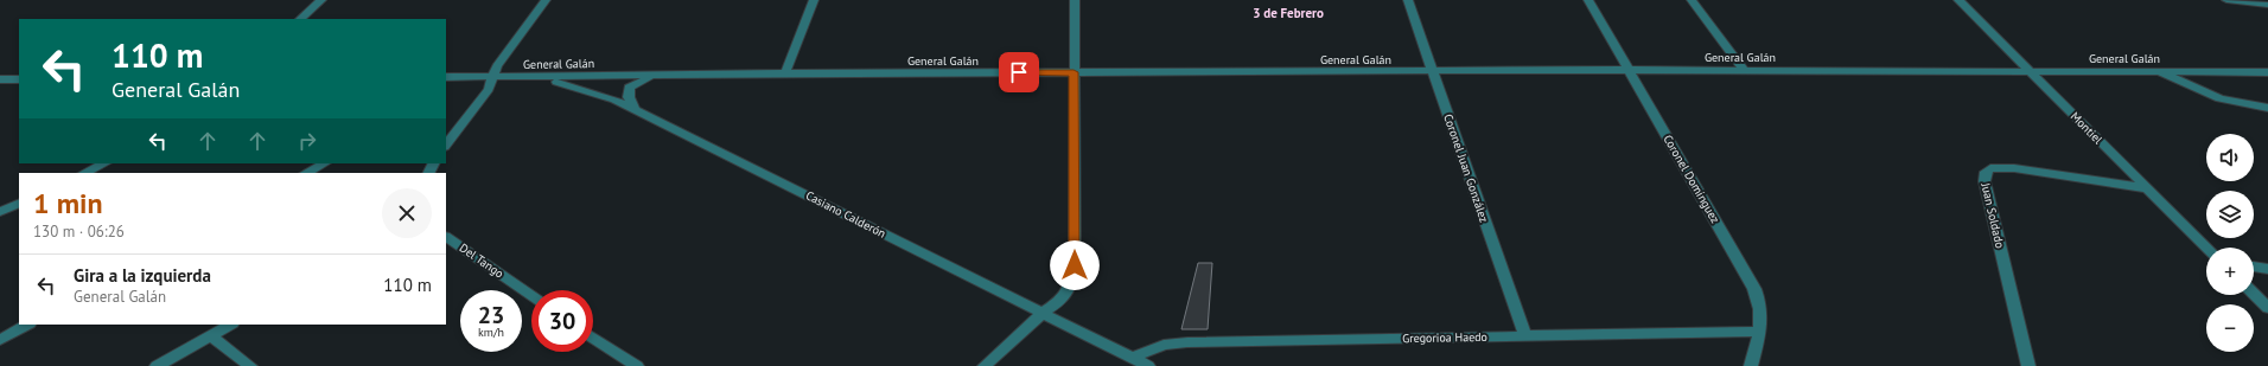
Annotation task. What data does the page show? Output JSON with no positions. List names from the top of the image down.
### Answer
{
  "streets": {
    "street": [
      "General Galán",
      "Montiel",
      "Coronel Juan González",
      "Coronel Domínguez",
      "Casiano Calderón",
      "Juan Soldado",
      "Del Tango",
      "Gregorioa Haedo"
    ]
  },
  "crossings": [
    ["General Galán", "Montiel"],
    ["General Galán", "Coronel Juan González"],
    ["General Galán", "Coronel Domínguez"],
    ["General Galán", "Casiano Calderón"],
    ["Montiel", "Juan Soldado"],
    ["Coronel Juan González", "Gregorioa Haedo"],
    ["Coronel Domínguez", "Gregorioa Haedo"],
    ["Casiano Calderón", "Gregorioa Haedo"]
  ],
  "districts": ["3 de Febrero"],
  "page": {
    "turn": ["110 m", "General Galán"],
    "map_buttons": ["+", "−"],
    "heading": ["1 min", "130 m · 06:26"],
    "list": [
      {
        "name": "Gira a la izquierda",
        "note": "General Galán",
        "value": "110 m"
      }
    ],
    "speed": "23 km/h",
    "limit": "30"
  }
}
